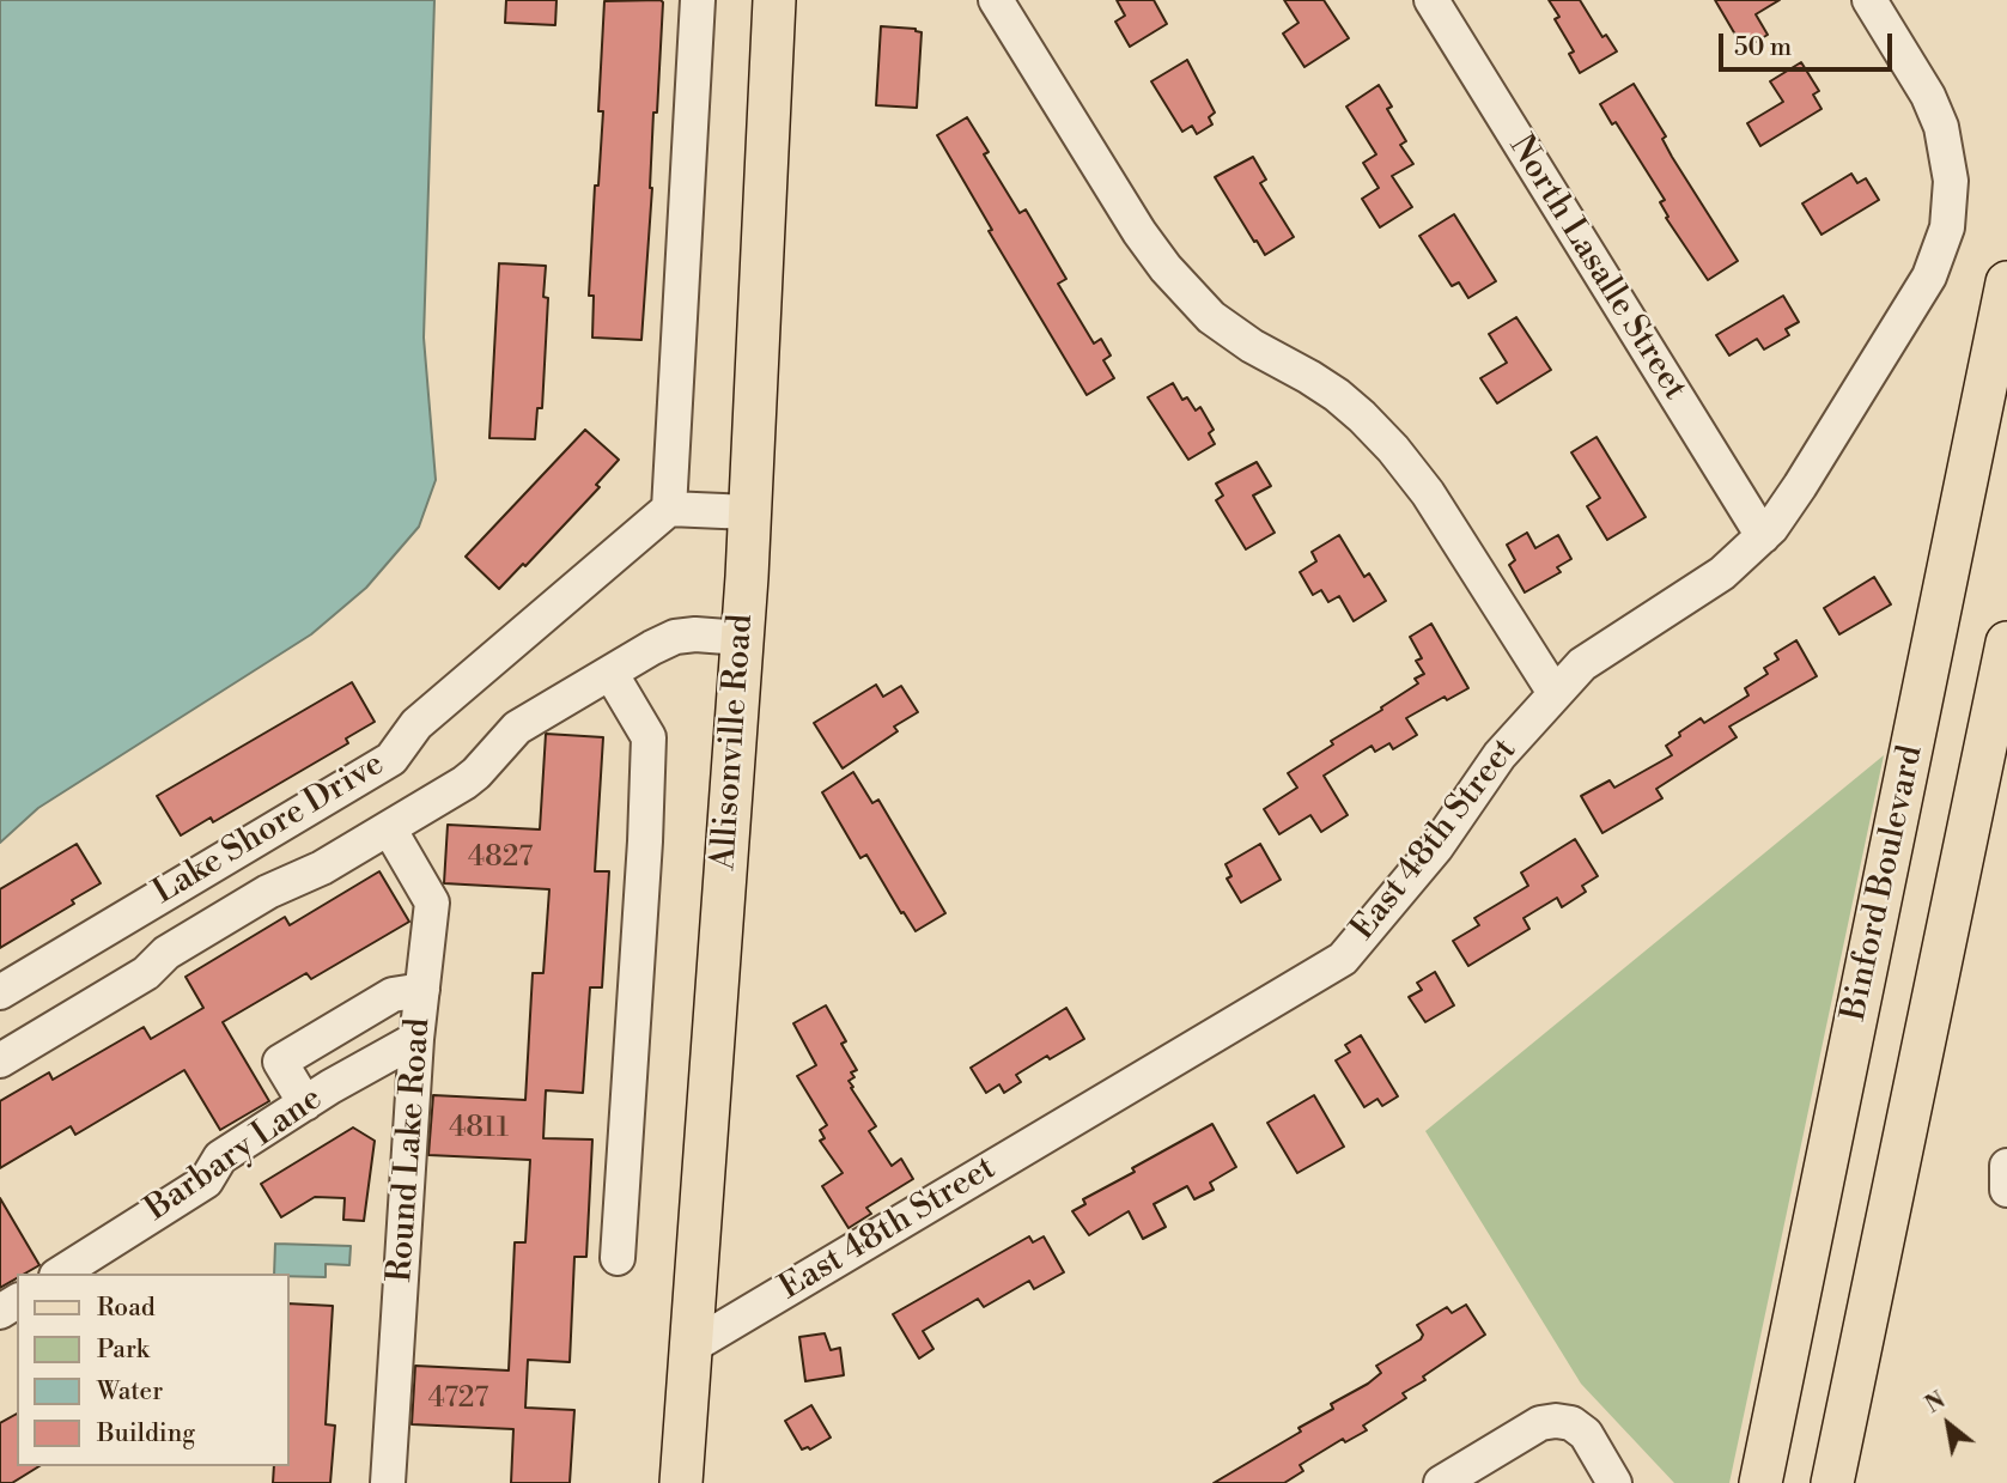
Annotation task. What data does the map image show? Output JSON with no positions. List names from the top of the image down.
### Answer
{
  "streets": {
    "main road": ["Allisonville Road", "Binford Boulevard"],
    "street": [
      "North Lasalle Street",
      "Lake Shore Drive",
      "East 48th Street",
      "Round Lake Road",
      "Barbary Lane"
    ]
  },
  "crossings": [
    ["North Lasalle Street", "East 48th Street"],
    ["Allisonville Road", "East 48th Street"],
    ["Round Lake Road", "Barbary Lane"]
  ],
  "house_numbers": ["4827", "4811", "4727"],
  "legend": [
    "Road",
    "Park",
    "Water",
    "Building"
  ],
  "scale_bar": "50 m",
  "north": "top left"
}
